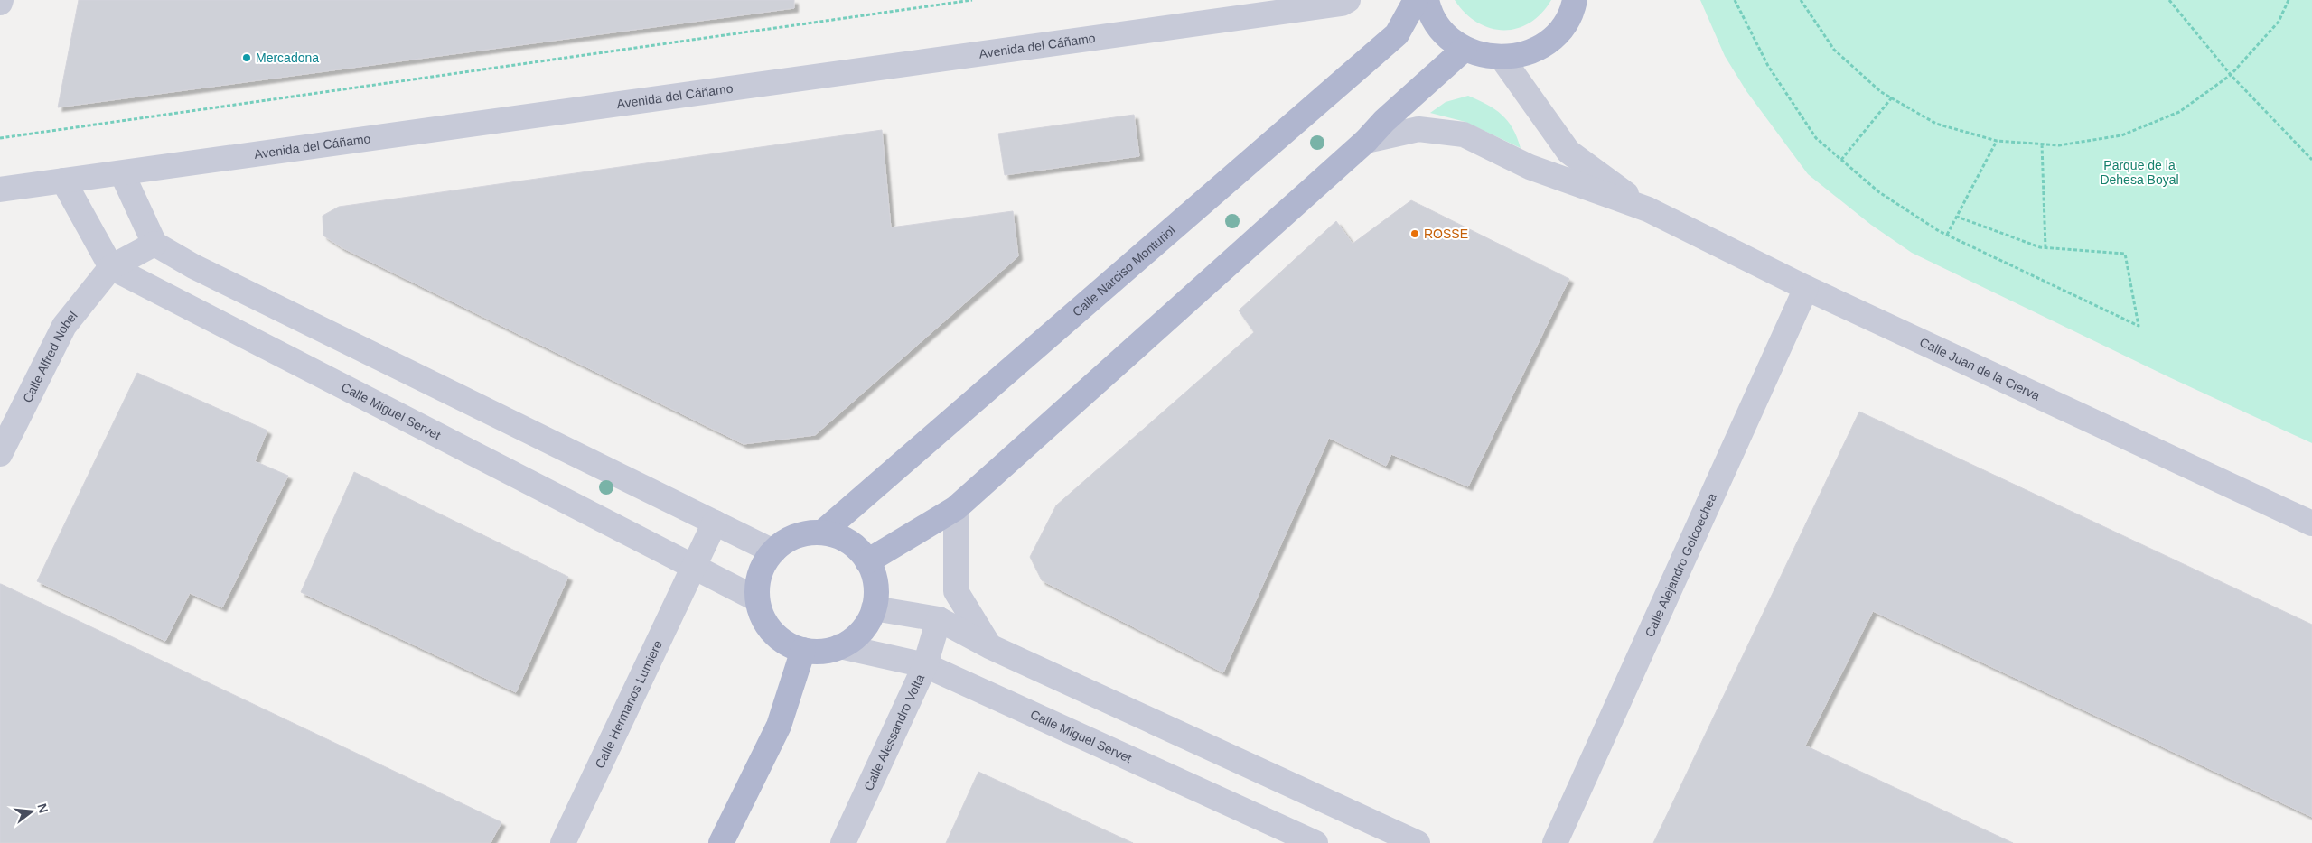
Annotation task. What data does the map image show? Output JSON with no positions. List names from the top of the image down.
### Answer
{
  "streets": {
    "main road": ["Calle Narciso Monturiol"],
    "street": [
      "Avenida del Cáñamo",
      "Calle Alfred Nobel",
      "Calle Juan de la Cierva",
      "Calle Miguel Servet",
      "Calle Alejandro Goicoechea",
      "Calle Hermanos Lumiere",
      "Calle Alessandro Volta"
    ]
  },
  "crossings": [
    ["Calle Narciso Monturiol", "Calle Miguel Servet"],
    ["Calle Alfred Nobel", "Calle Miguel Servet"],
    ["Calle Juan de la Cierva", "Calle Alejandro Goicoechea"],
    ["Calle Miguel Servet", "Calle Hermanos Lumiere"],
    ["Calle Miguel Servet", "Calle Alessandro Volta"]
  ],
  "parks": ["Parque de la Dehesa Boyal"],
  "places": ["Mercadona", "ROSSE"],
  "north": "right"
}
